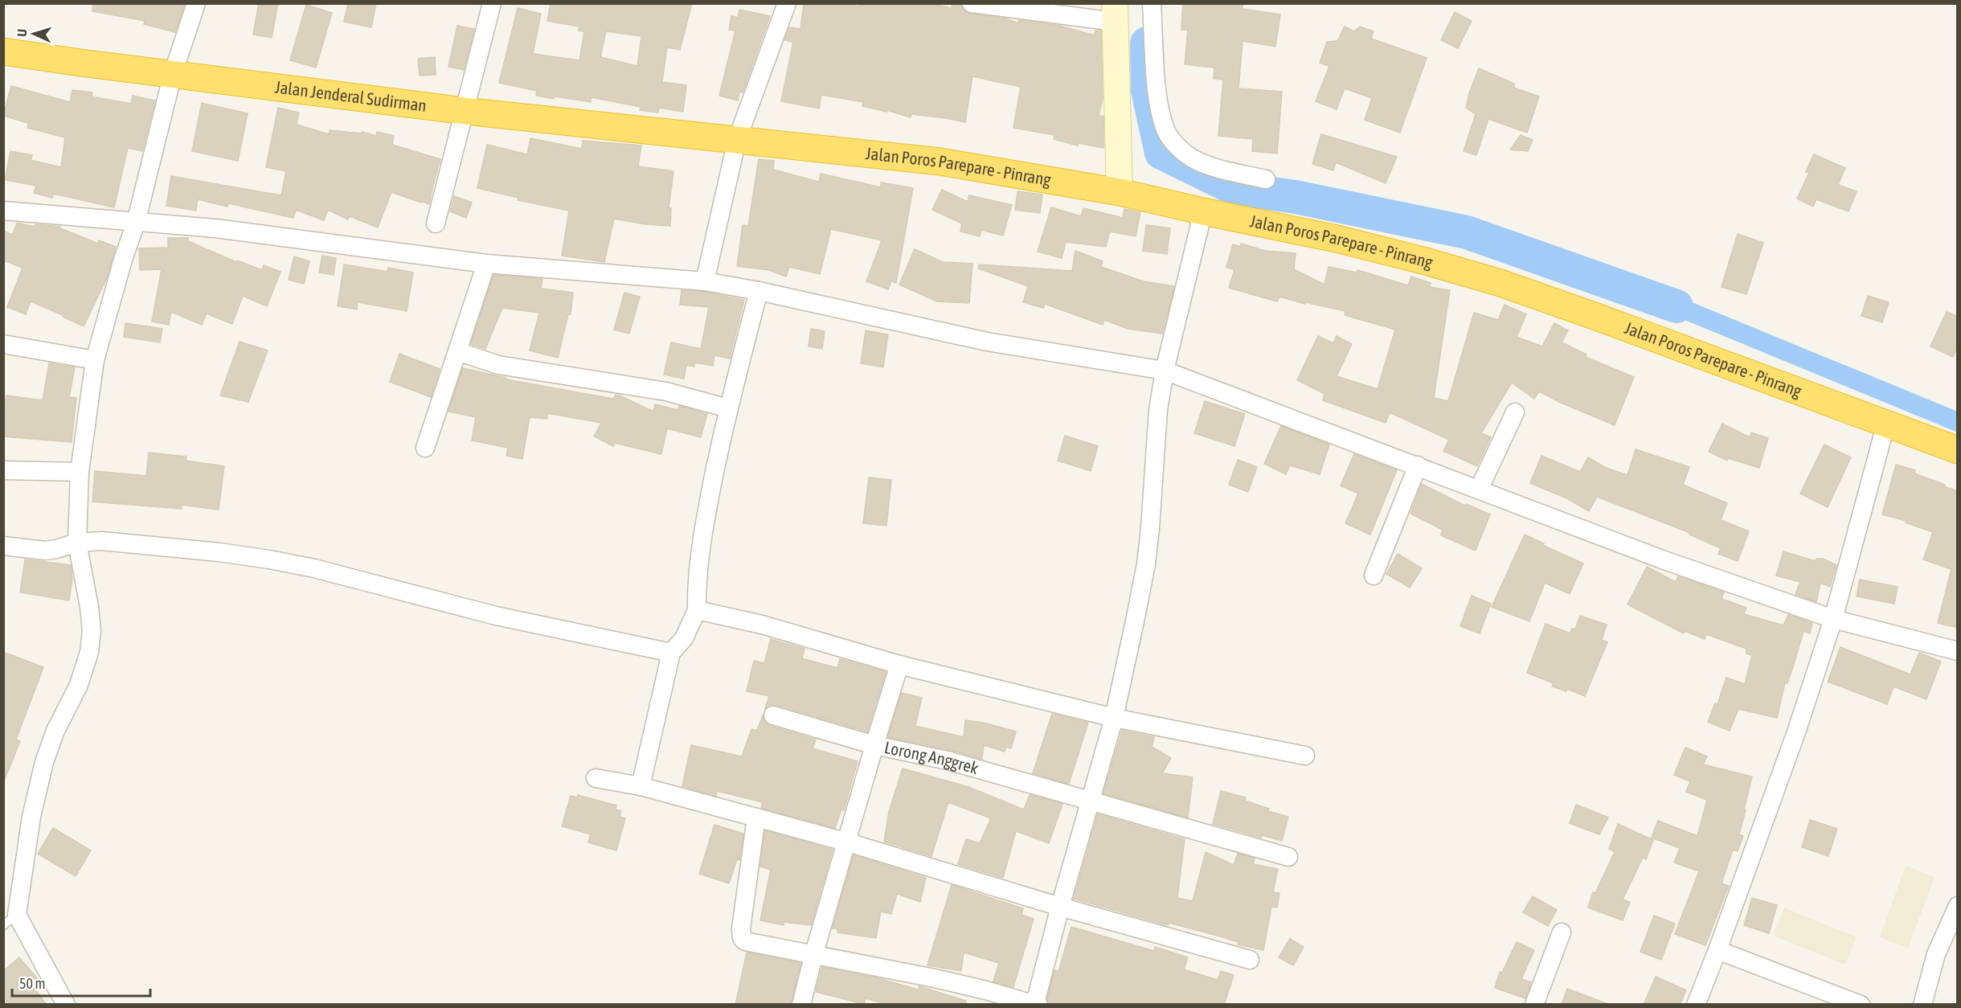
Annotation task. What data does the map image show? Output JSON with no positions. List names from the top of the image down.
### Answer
{
  "streets": {
    "highway": ["Jalan Jenderal Sudirman", "Jalan Poros Parepare - Pinrang"],
    "street": ["Lorong Anggrek"]
  },
  "crossings": [
    ["Jalan Jenderal Sudirman", "Jalan Poros Parepare - Pinrang"]
  ],
  "scale_bar": "50 m",
  "north": "left"
}
